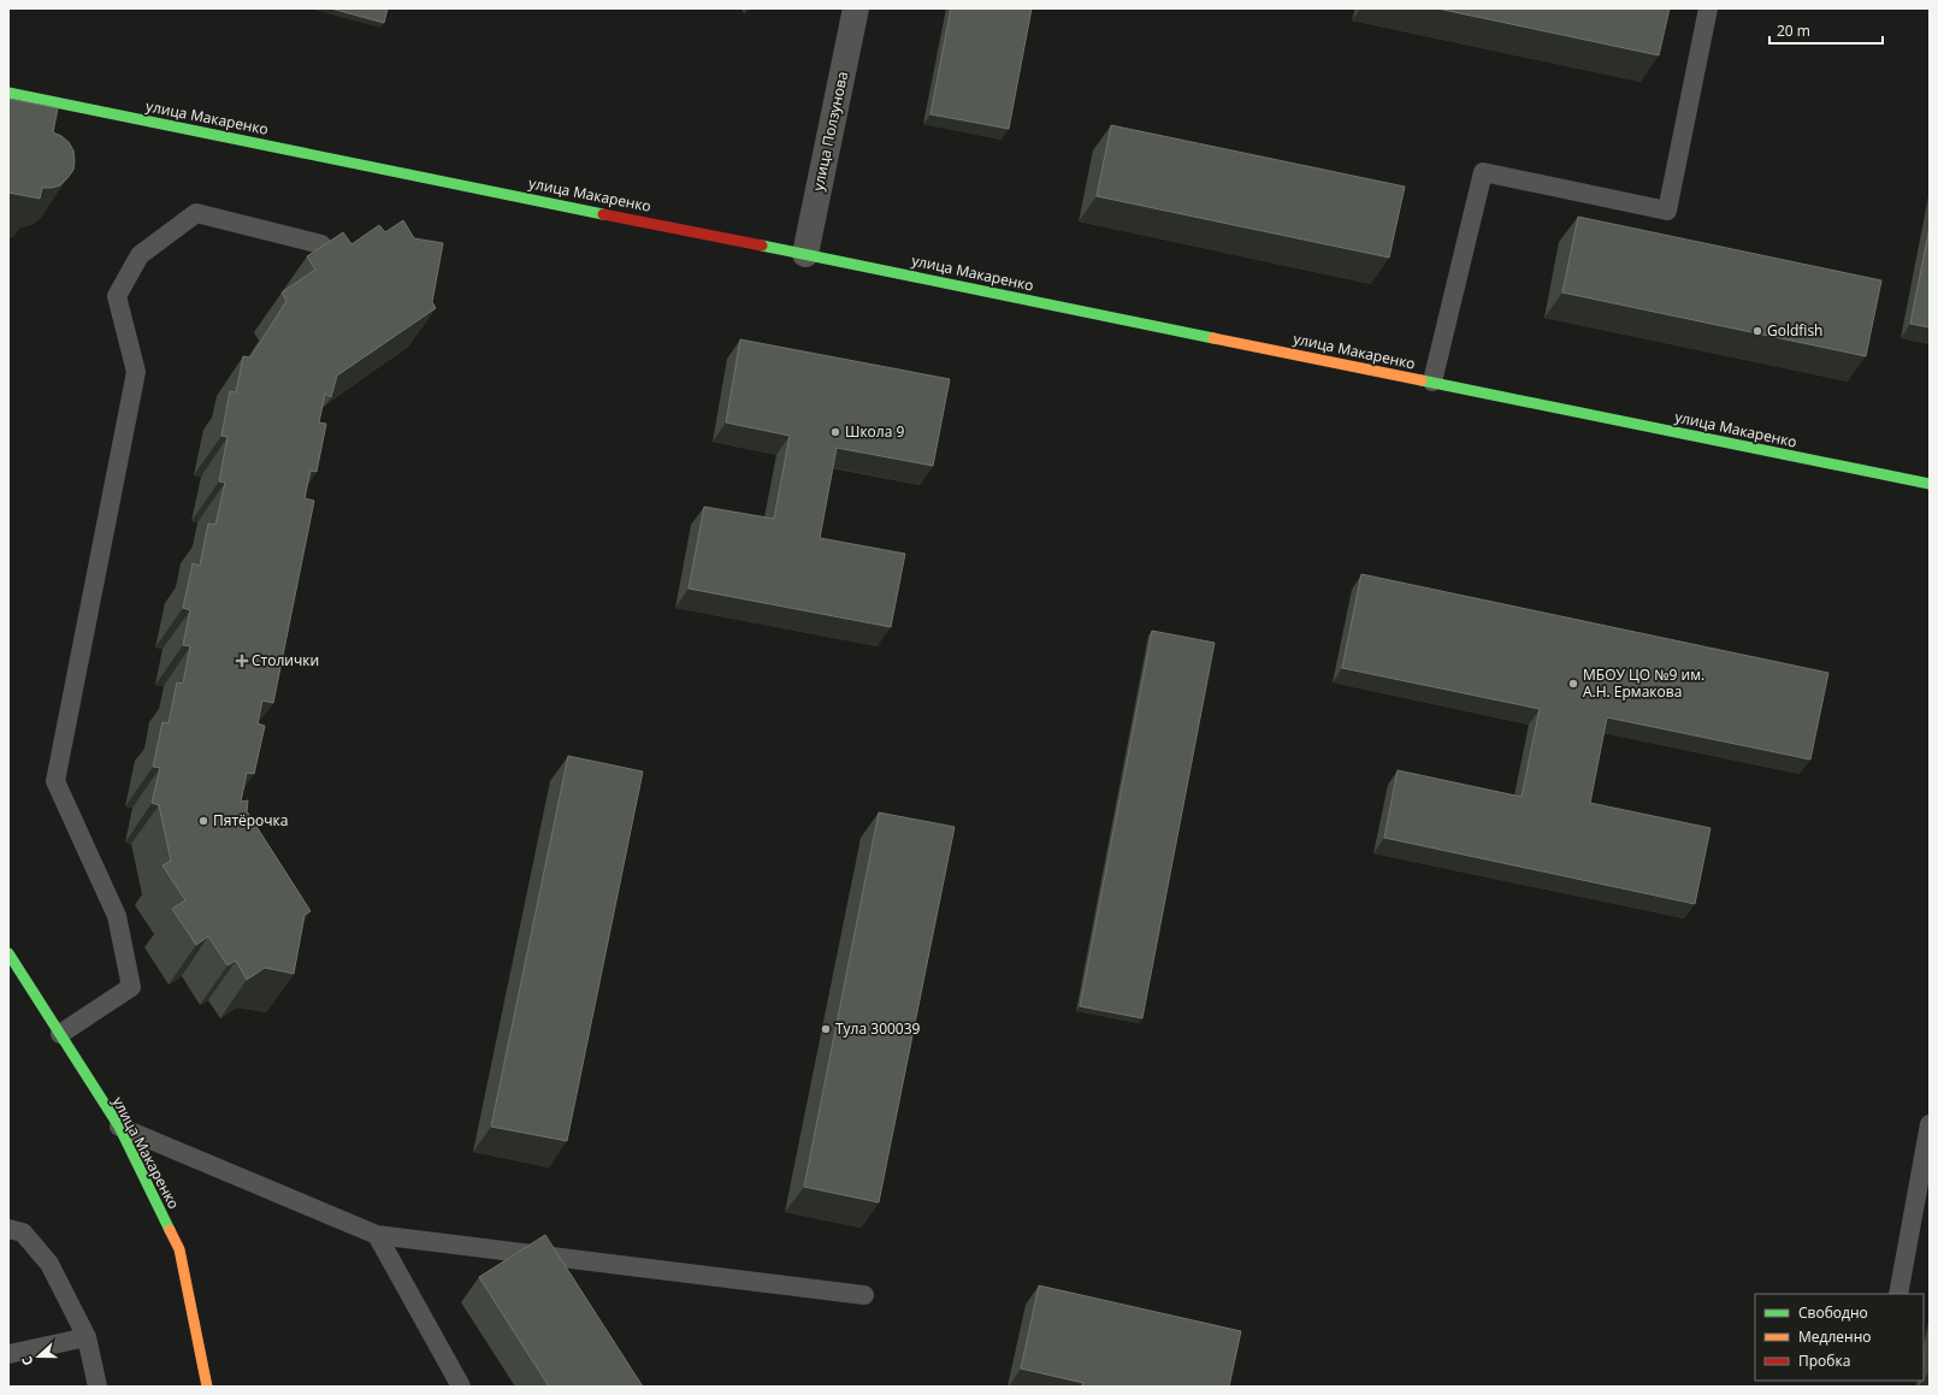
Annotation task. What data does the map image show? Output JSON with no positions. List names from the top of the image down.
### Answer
{
  "streets": {
    "street": ["улица Макаренко", "улица Ползунова"]
  },
  "crossings": [
    ["улица Макаренко", "улица Ползунова"]
  ],
  "places": {
    "other": [
      "Goldfish",
      "Школа 9",
      "МБОУ ЦО №9 им. А.Н. Ермакова",
      "Пятёрочка",
      "Тула 300039"
    ],
    "health": ["Столички"]
  },
  "legend": ["Свободно", "Медленно", "Пробка"],
  "scale_bar": "20 m",
  "north": "left"
}
